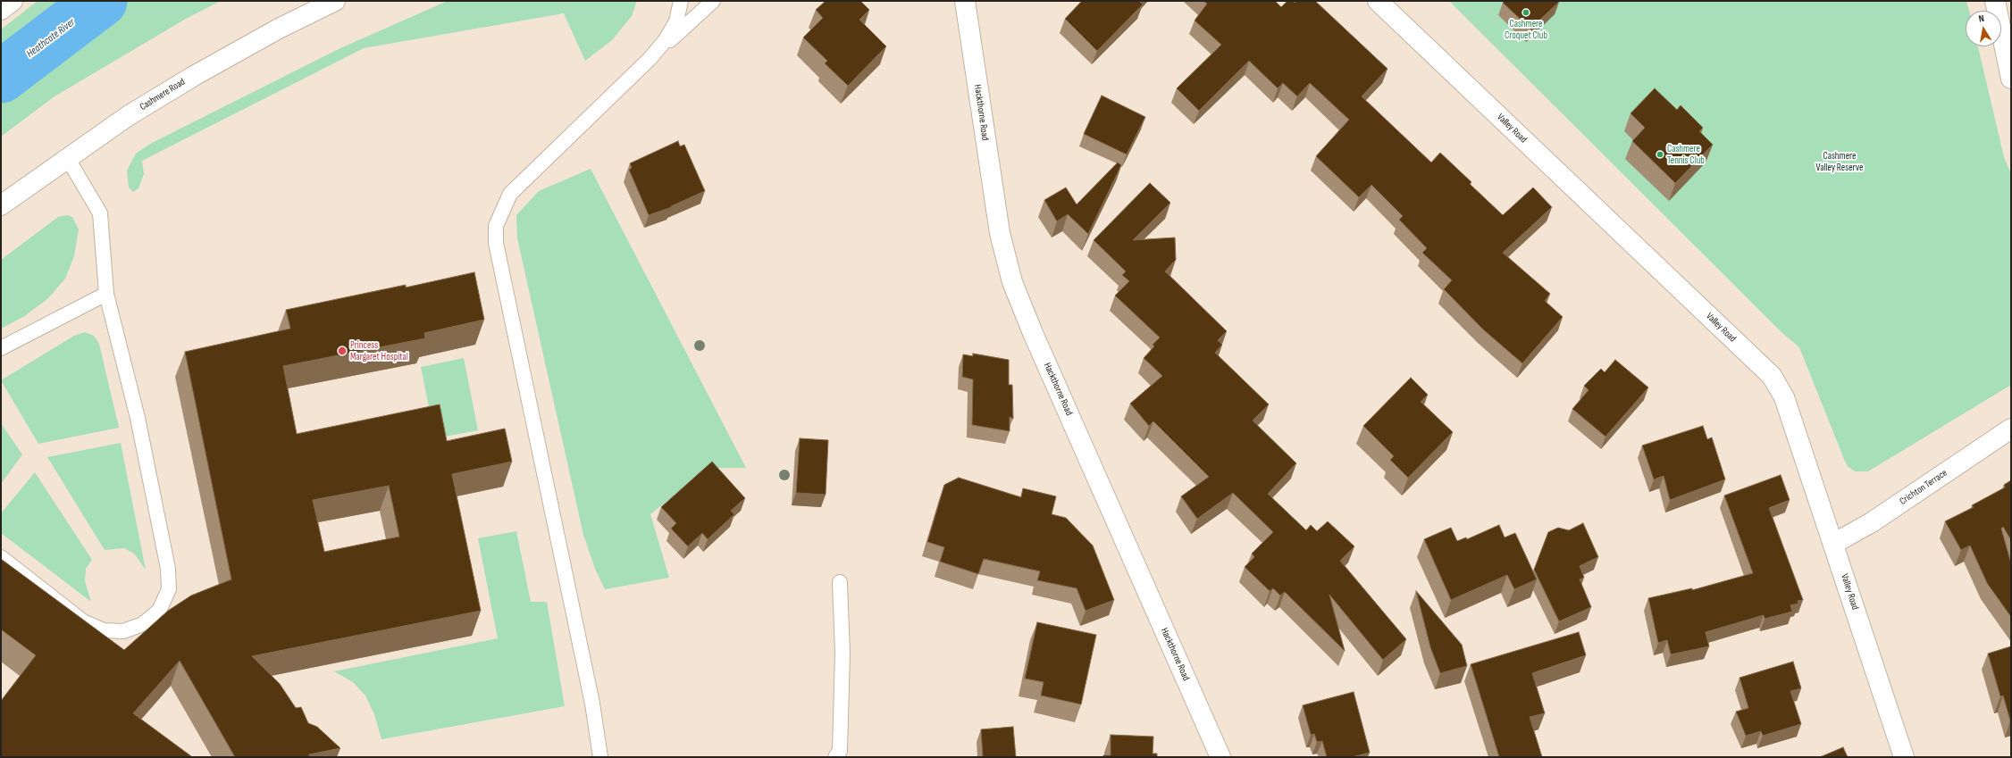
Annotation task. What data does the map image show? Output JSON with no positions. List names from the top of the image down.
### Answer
{
  "streets": {
    "street": [
      "Cashmere Road",
      "Hackthorne Road",
      "Valley Road",
      "Crichton Terrace"
    ]
  },
  "crossings": [
    ["Valley Road", "Crichton Terrace"]
  ],
  "water": ["Heathcote River"],
  "parks": ["Cashmere Valley Reserve"],
  "places": ["Cashmere Croquet Club", "Cashmere Tennis Club", "Princess Margaret Hospital"],
  "north": "top"
}
